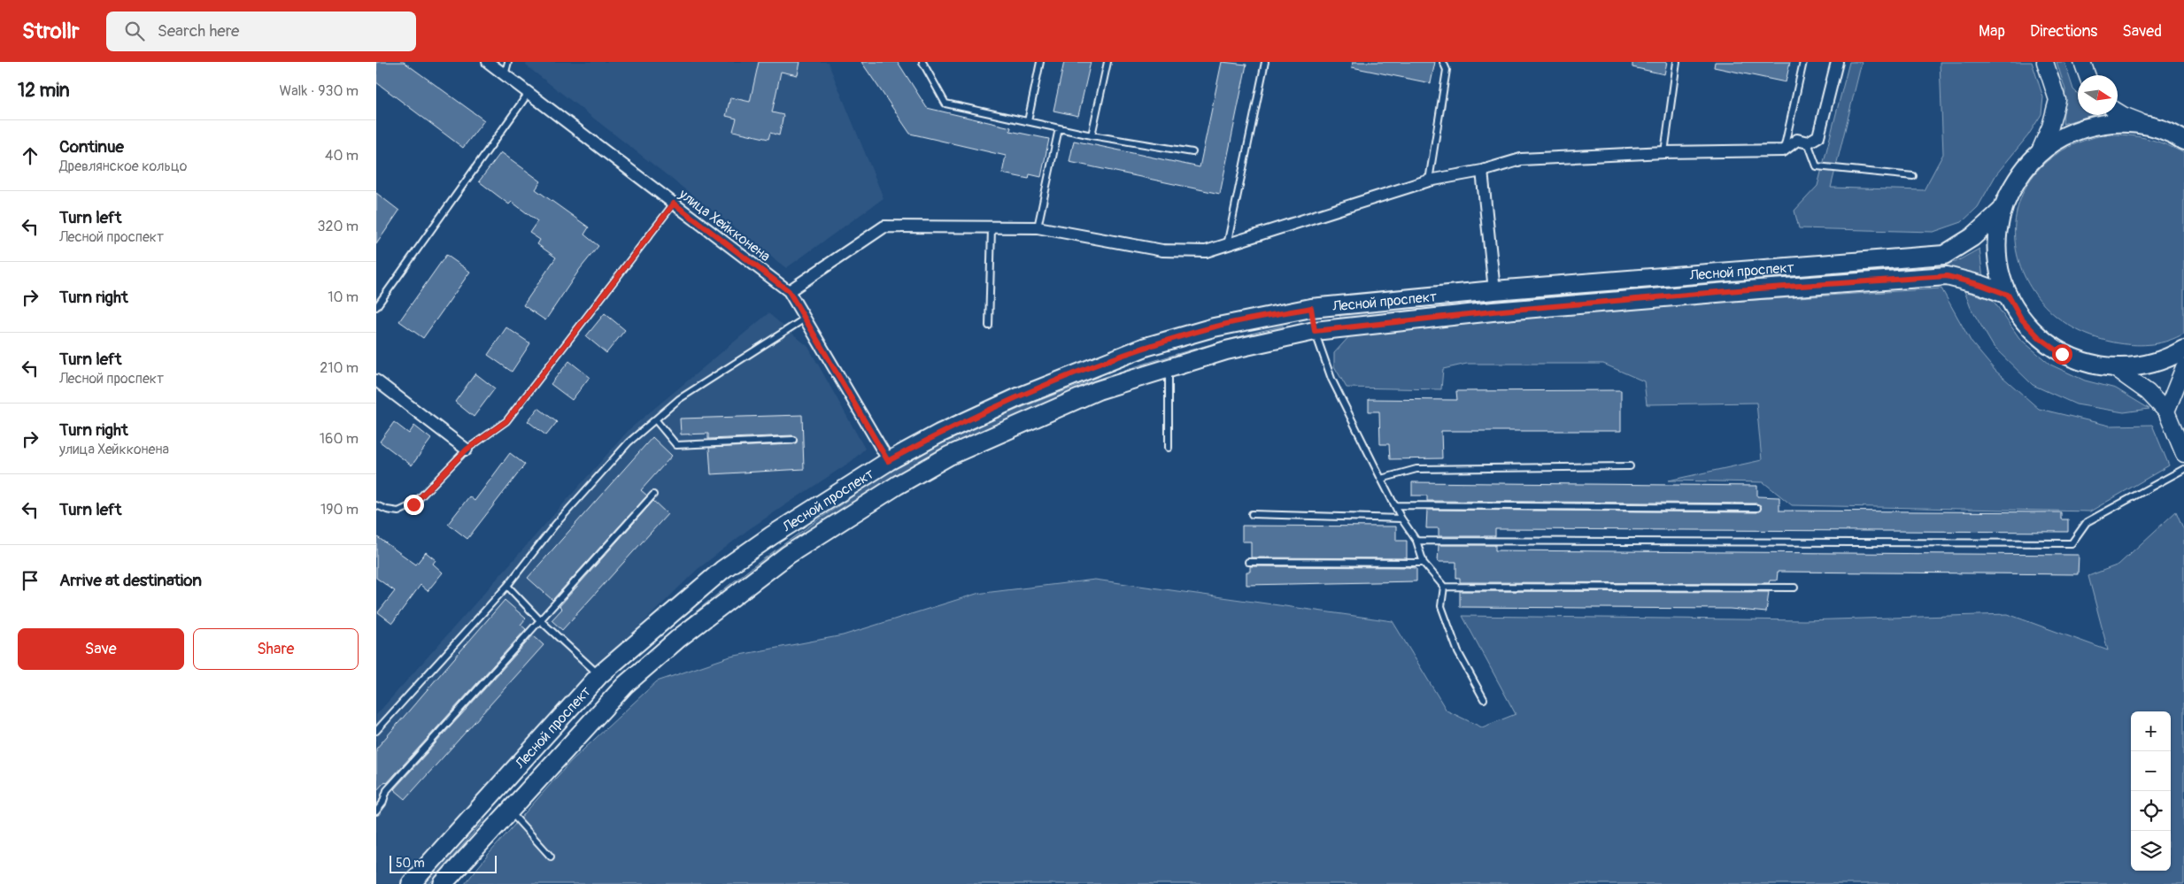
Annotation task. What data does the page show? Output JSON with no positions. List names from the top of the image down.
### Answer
{
  "streets": {
    "main road": ["Лесной проспект"],
    "street": ["улица Хейкконена"]
  },
  "crossings": [
    ["улица Хейкконена", "Лесной проспект"]
  ],
  "scale_bar": "50 m",
  "north": "right",
  "page": {
    "header": "Strollr",
    "search": "Search here",
    "nav": ["Map", "Directions", "Saved"],
    "heading": ["12 min", "Walk · 930 m"],
    "list": [
      ["Continue", "Древлянское кольцо", "40 m"],
      ["Turn left", "Лесной проспект", "320 m"],
      ["Turn right", "10 m"],
      ["Turn left", "Лесной проспект", "210 m"],
      ["Turn right", "улица Хейкконена", "160 m"],
      ["Turn left", "190 m"],
      "Arrive at destination"
    ],
    "buttons": ["Save", "Share"],
    "map_buttons": ["+", "−"],
    "scale": "50 m"
  }
}
